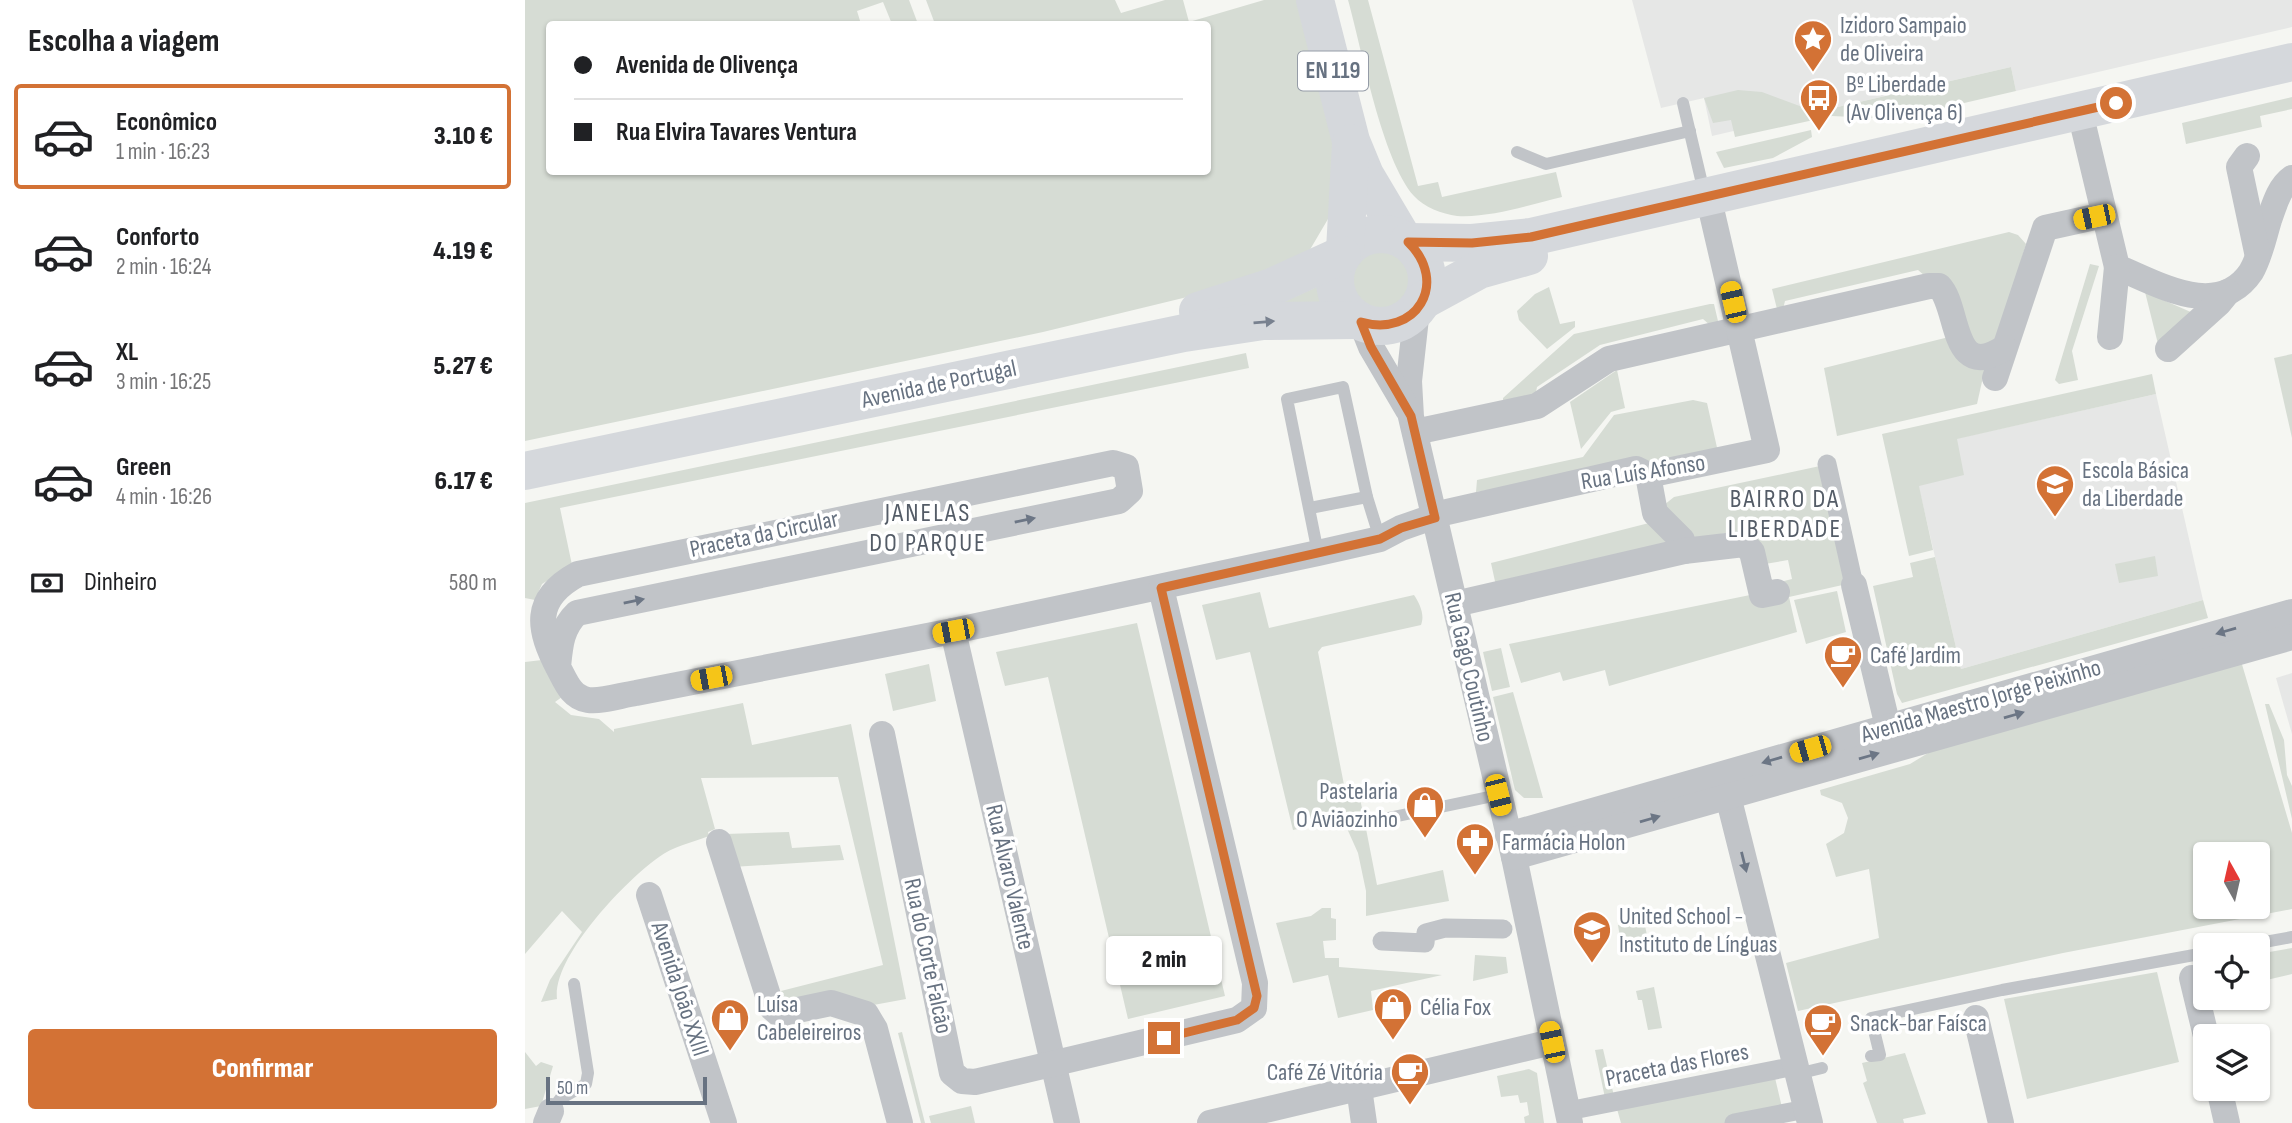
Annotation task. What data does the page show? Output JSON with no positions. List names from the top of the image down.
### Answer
{
  "streets": {
    "main road": ["EN 119", "Avenida de Portugal"],
    "street": [
      "Rua Luís Afonso",
      "Praceta da Circular",
      "Rua Gago Coutinho",
      "Avenida Maestro Jorge Peixinho",
      "Rua Álvaro Valente",
      "Rua do Corte Falcão",
      "Avenida João XXIII",
      "Praceta das Flores"
    ]
  },
  "crossings": [
    ["EN 119", "Avenida de Portugal"],
    ["EN 119", "Rua Gago Coutinho"],
    ["Avenida de Portugal", "Rua Gago Coutinho"],
    ["Rua Luís Afonso", "Praceta da Circular"],
    ["Rua Luís Afonso", "Rua Gago Coutinho"],
    ["Rua Luís Afonso", "Rua Álvaro Valente"],
    ["Rua Gago Coutinho", "Avenida Maestro Jorge Peixinho"],
    ["Rua Gago Coutinho", "Praceta das Flores"],
    ["Rua Álvaro Valente", "Rua do Corte Falcão"]
  ],
  "districts": ["BAIRRO DA LIBERDADE", "JANELAS DO PARQUE"],
  "places": {
    "place": ["Izidoro Sampaio de Oliveira"],
    "bus stop": ["Bº Liberdade (Av Olivença 6)"],
    "school or university": ["Escola Básica da Liberdade", "United School - Instituto de Línguas"],
    "cafe": ["Café Jardim", "Snack-bar Faísca", "Café Zé Vitória"],
    "shop": ["Pastelaria O Aviãozinho", "Célia Fox", "Luísa Cabeleireiros"],
    "pharmacy": ["Farmácia Holon"]
  },
  "scale_bar": "50 m",
  "north": "top",
  "page": {
    "heading": "Escolha a viagem",
    "banner": ["Avenida de Olivença", "Rua Elvira Tavares Ventura"],
    "list": [
      {
        "name": "Econômico",
        "note": "1 min · 16:23",
        "value": "3.10 €"
      },
      {
        "name": "Conforto",
        "note": "2 min · 16:24",
        "value": "4.19 €"
      },
      {
        "name": "XL",
        "note": "3 min · 16:25",
        "value": "5.27 €"
      },
      {
        "name": "Green",
        "note": "4 min · 16:26",
        "value": "6.17 €"
      }
    ],
    "pay": ["Dinheiro", "580 m"],
    "bubble": "2 min",
    "buttons": "Confirmar",
    "scale": "50 m"
  }
}
